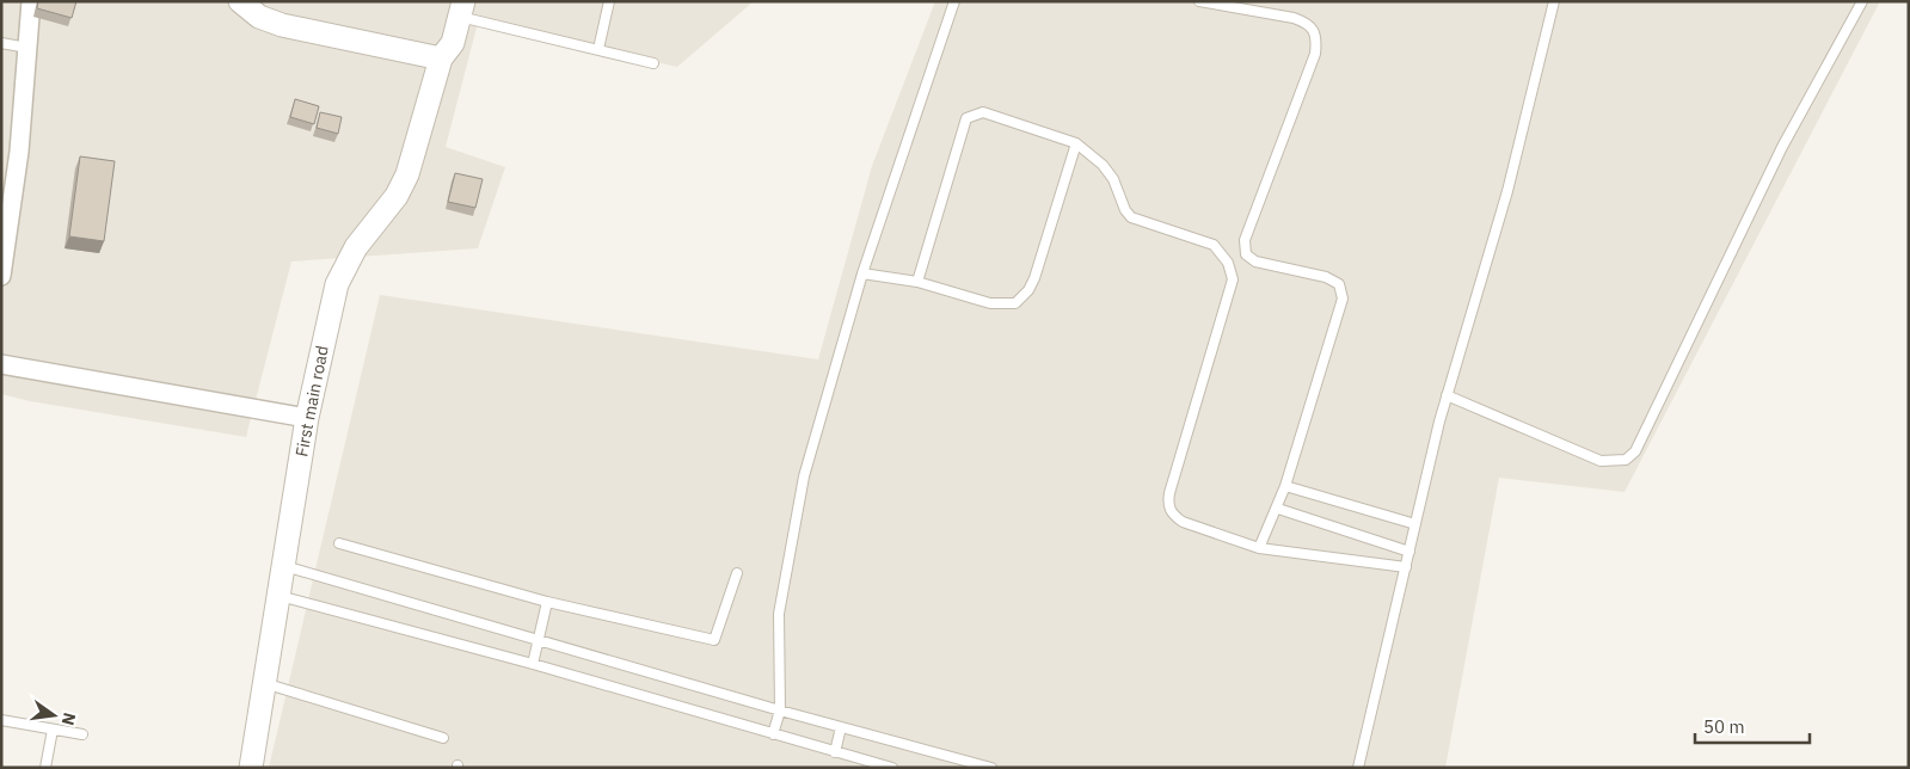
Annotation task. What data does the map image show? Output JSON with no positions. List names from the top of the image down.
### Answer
{
  "streets": {
    "street": ["First main road"]
  },
  "scale_bar": "50 m",
  "north": "right"
}
